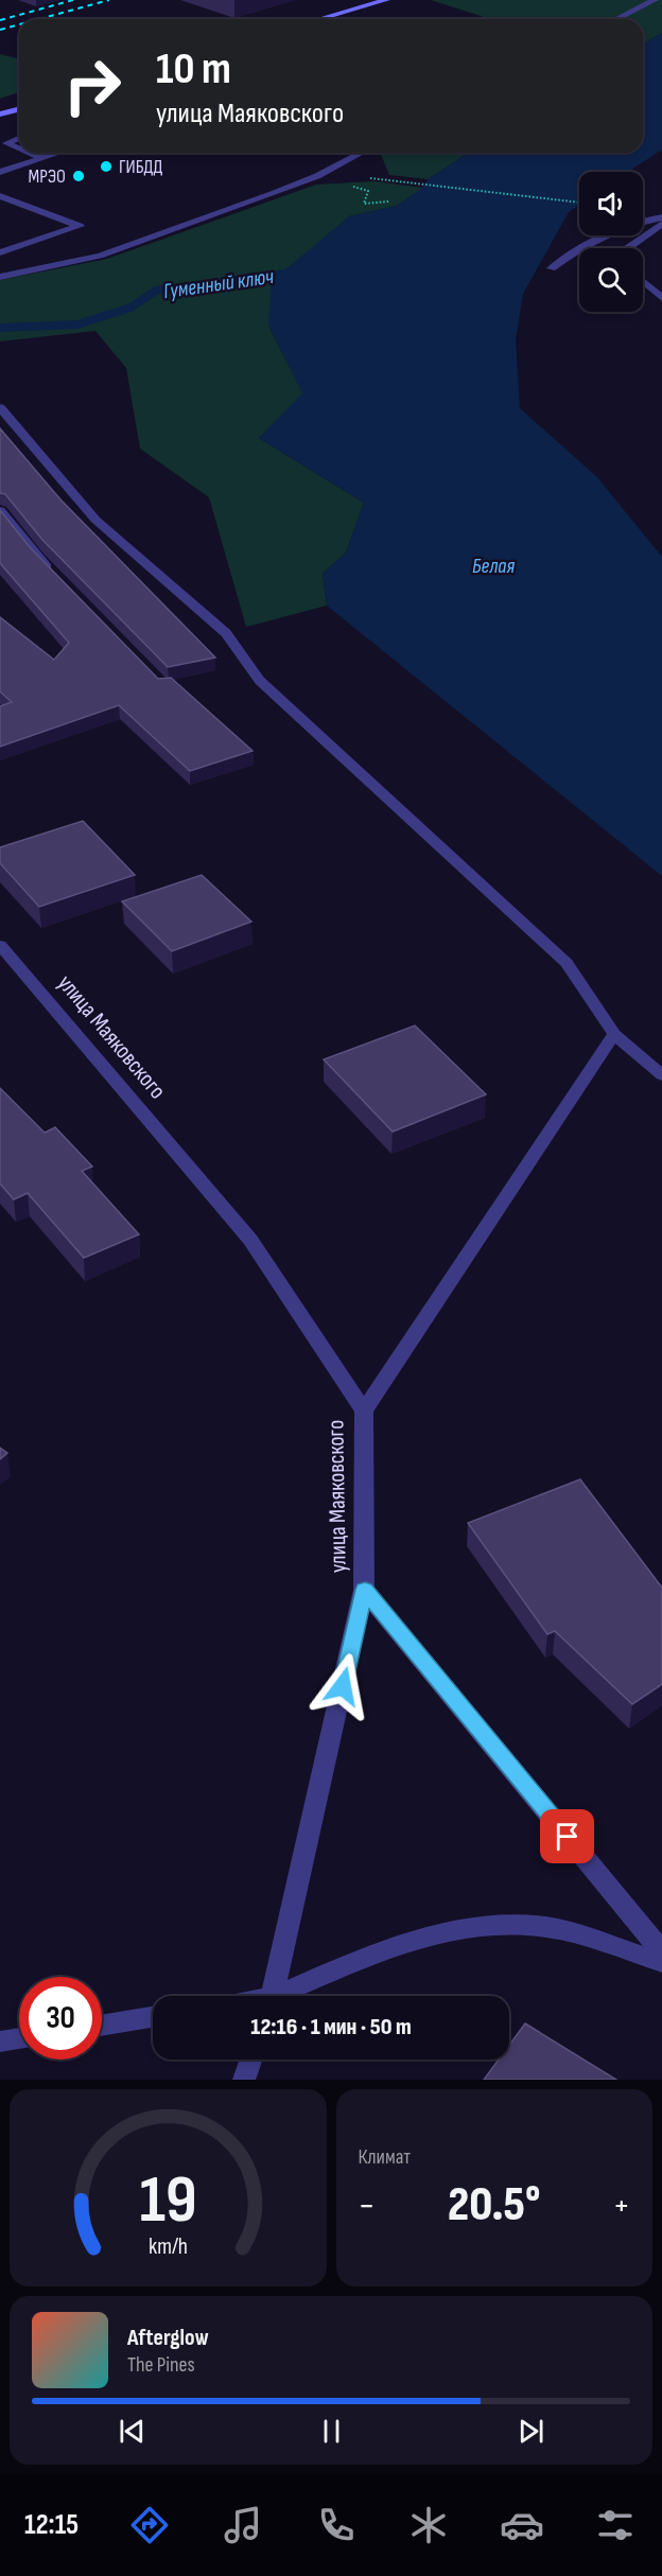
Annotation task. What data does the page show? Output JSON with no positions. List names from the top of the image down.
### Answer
{
  "streets": {
    "street": ["улица Маяковского"]
  },
  "water": ["Гуменный ключ", "Белая"],
  "places": ["ГИБДД", "МРЭО"],
  "page": {
    "turn": ["10 m", "улица Маяковского"],
    "limit": "30",
    "trip": "12:16 · 1 мин · 50 m",
    "tile": "Климат",
    "heat": ["−", "20.5°", "+"],
    "song": ["Afterglow", "The Pines"],
    "tabs": "12:15",
    "gauge": ["19", "km/h"]
  }
}
